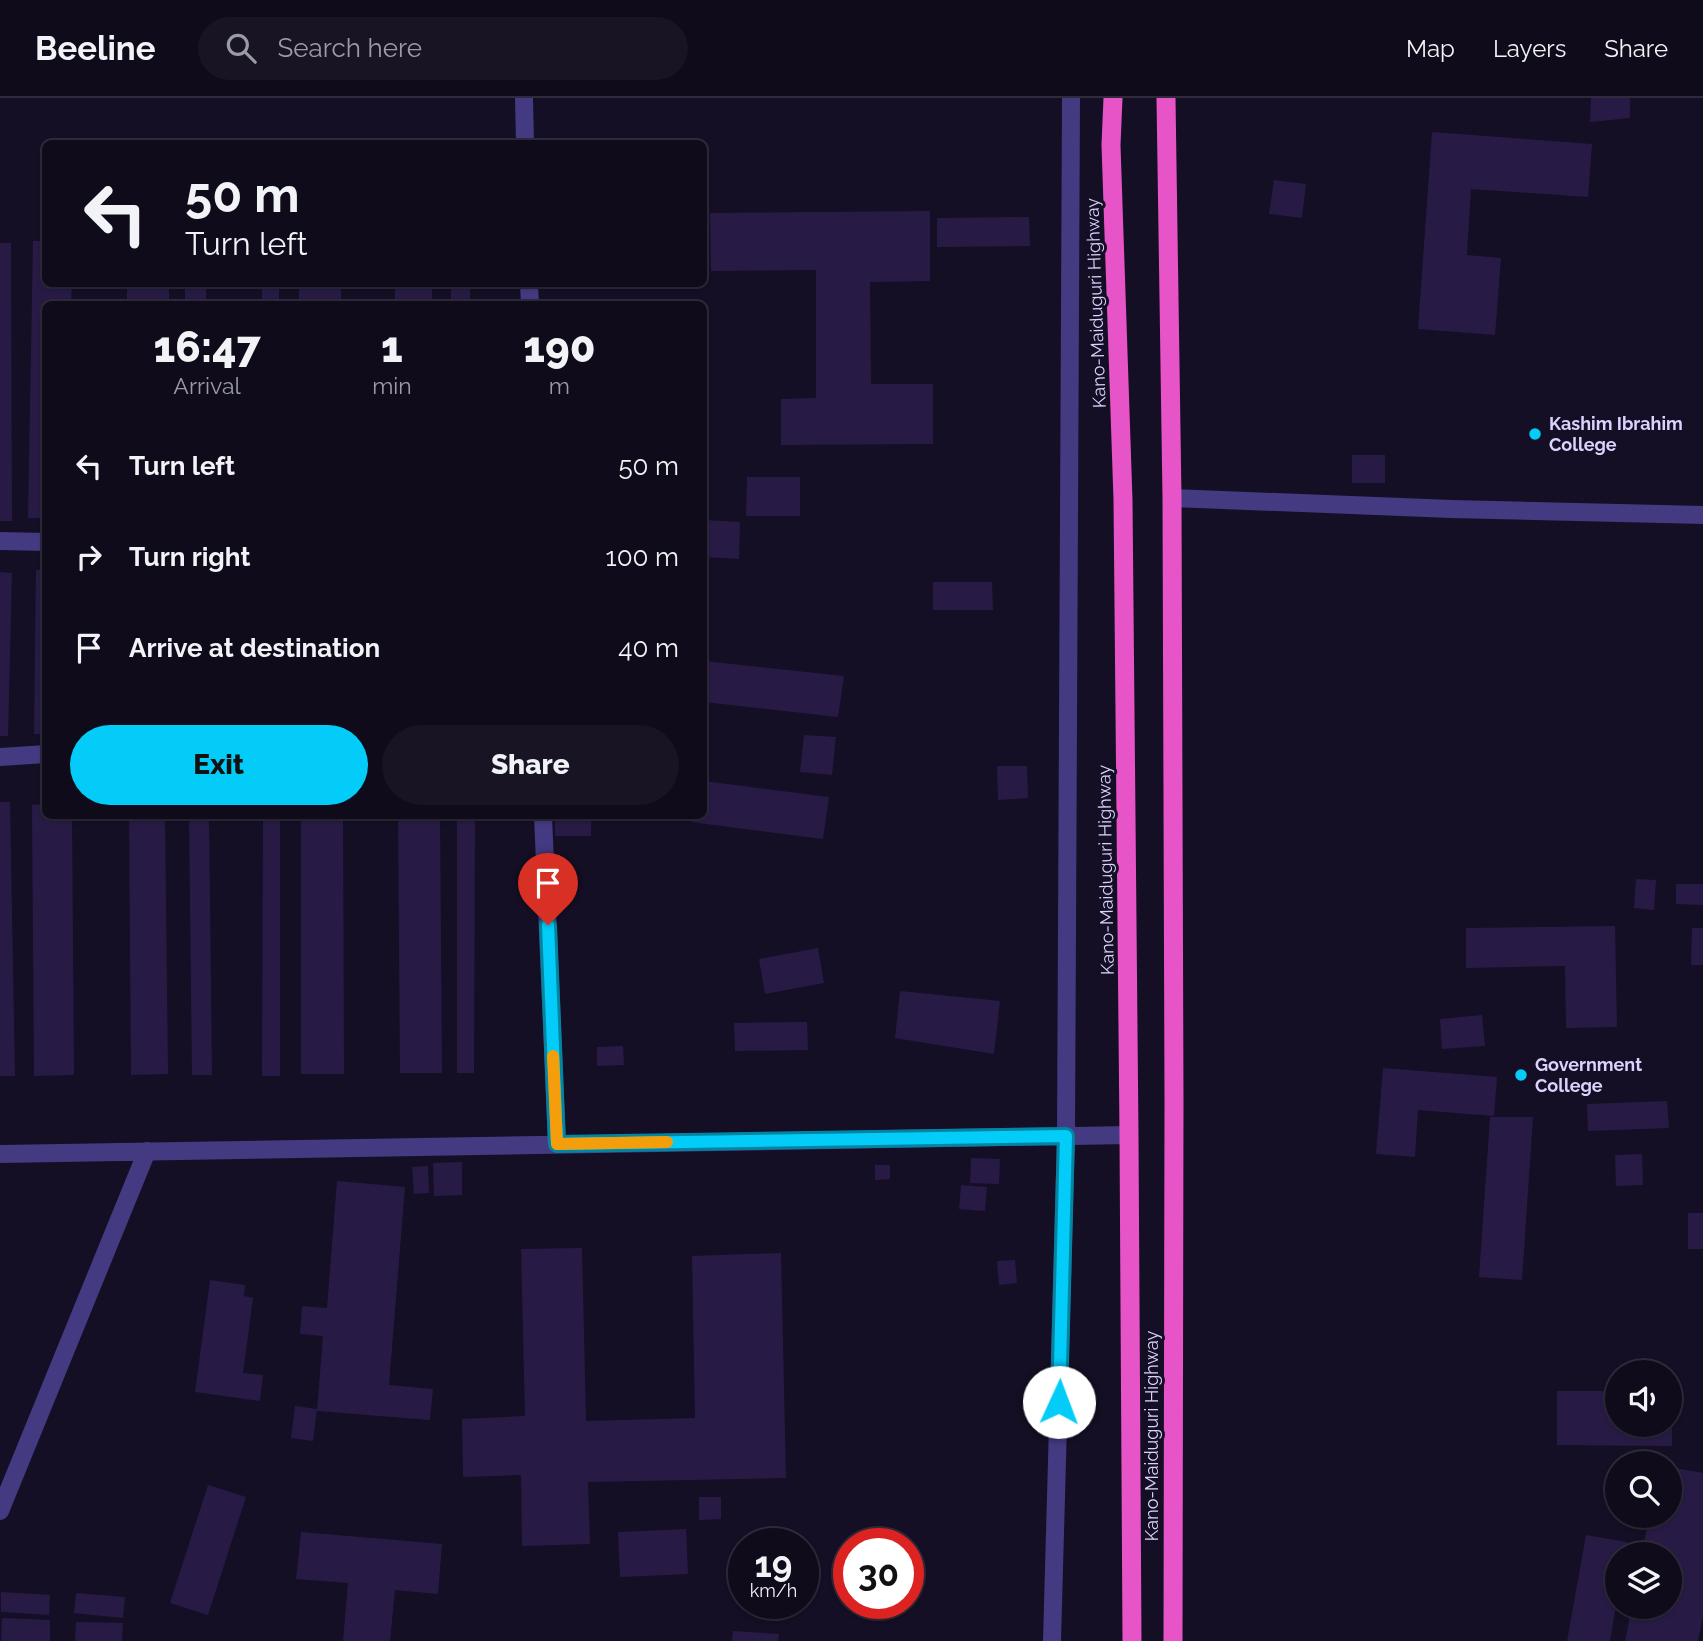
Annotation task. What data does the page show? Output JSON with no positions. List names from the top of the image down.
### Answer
{
  "streets": {
    "highway": ["Kano-Maiduguri Highway"]
  },
  "places": ["Kashim Ibrahim College", "Government College"],
  "page": {
    "header": "Beeline",
    "search": "Search here",
    "nav": ["Map", "Layers", "Share"],
    "turn": ["50 m", "Turn left"],
    "eta": [
      "16:47",
      "Arrival",
      "1",
      "min",
      "190",
      "m"
    ],
    "list": [
      {
        "name": "Turn left",
        "value": "50 m"
      },
      {
        "name": "Turn right",
        "value": "100 m"
      },
      {
        "name": "Arrive at destination",
        "value": "40 m"
      }
    ],
    "buttons": ["Exit", "Share"],
    "speed": "19 km/h",
    "limit": "30"
  }
}
